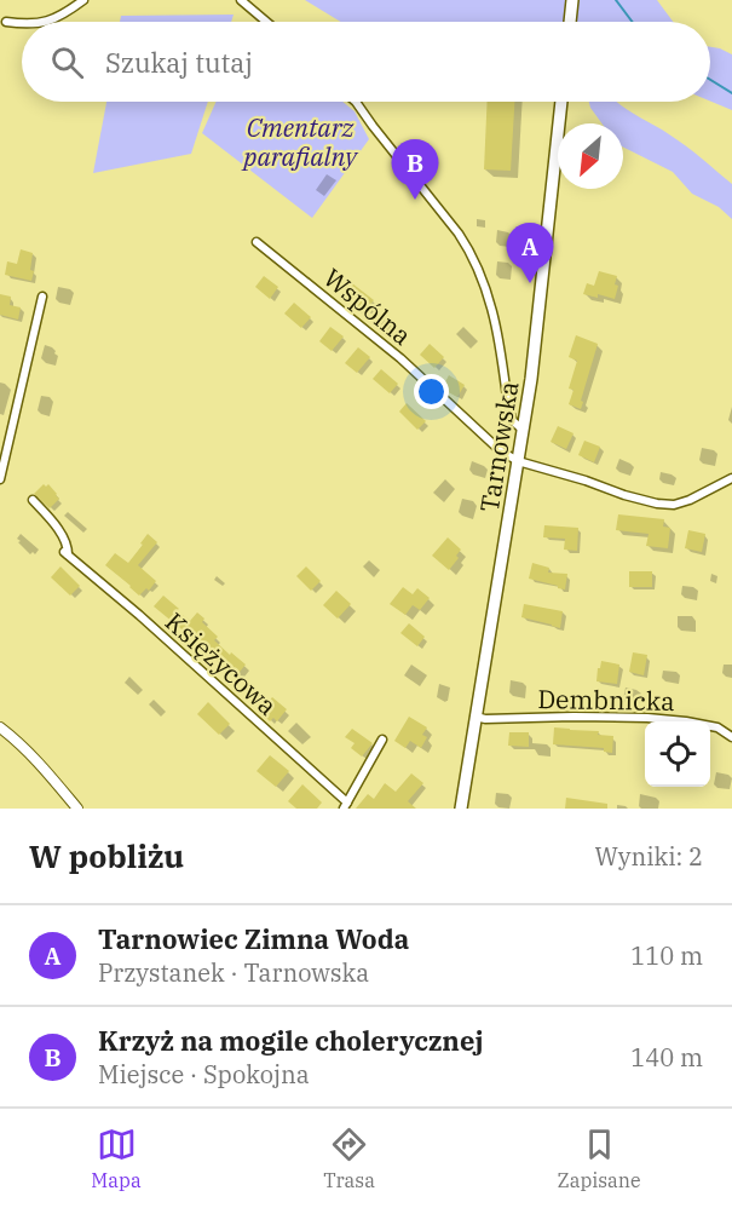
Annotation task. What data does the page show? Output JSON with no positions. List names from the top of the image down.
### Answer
{
  "streets": {
    "main road": ["Tarnowska"],
    "street": ["Wspólna", "Księżycowa", "Dembnicka"]
  },
  "crossings": [
    ["Wspólna", "Tarnowska"],
    ["Tarnowska", "Dembnicka"]
  ],
  "parks": ["Cmentarz parafialny"],
  "north": "bottom left",
  "page": {
    "search": "Szukaj tutaj",
    "pins": ["B", "A"],
    "heading": ["W pobliżu", "Wyniki: 2"],
    "list": [
      {
        "mark": "A",
        "name": "Tarnowiec Zimna Woda",
        "note": "Przystanek · Tarnowska",
        "value": "110 m"
      },
      {
        "mark": "B",
        "name": "Krzyż na mogile cholerycznej",
        "note": "Miejsce · Spokojna",
        "value": "140 m"
      }
    ],
    "nav": ["Mapa", "Trasa", "Zapisane"]
  }
}
